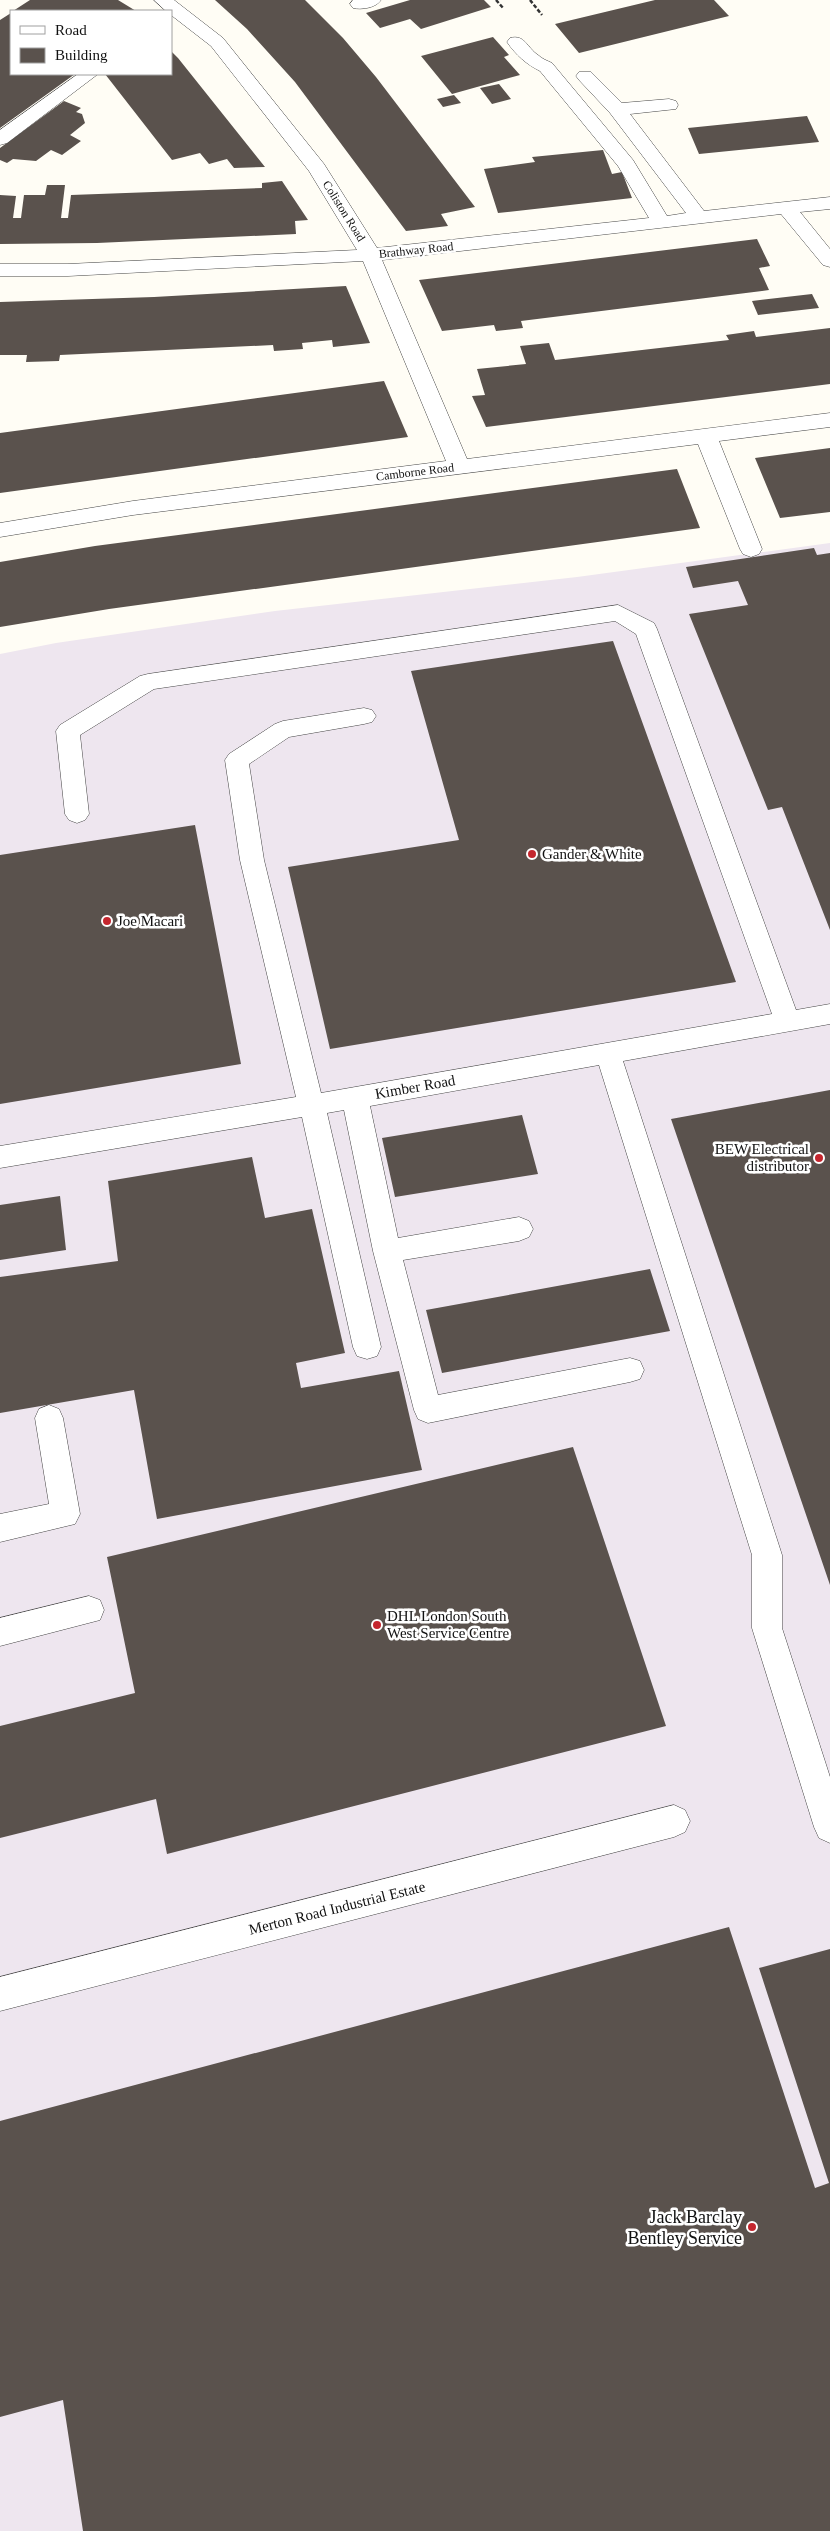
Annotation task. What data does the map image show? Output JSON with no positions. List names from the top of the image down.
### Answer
{
  "streets": {
    "street": [
      "Coliston Road",
      "Brathway Road",
      "Camborne Road",
      "Kimber Road",
      "Merton Road Industrial Estate"
    ]
  },
  "crossings": [
    ["Coliston Road", "Brathway Road"],
    ["Coliston Road", "Camborne Road"]
  ],
  "places": [
    "Gander & White",
    "Joe Macari",
    "BEW Electrical distributor",
    "DHL London South West Service Centre",
    "Jack Barclay Bentley Service"
  ],
  "legend": ["Road", "Building"]
}
